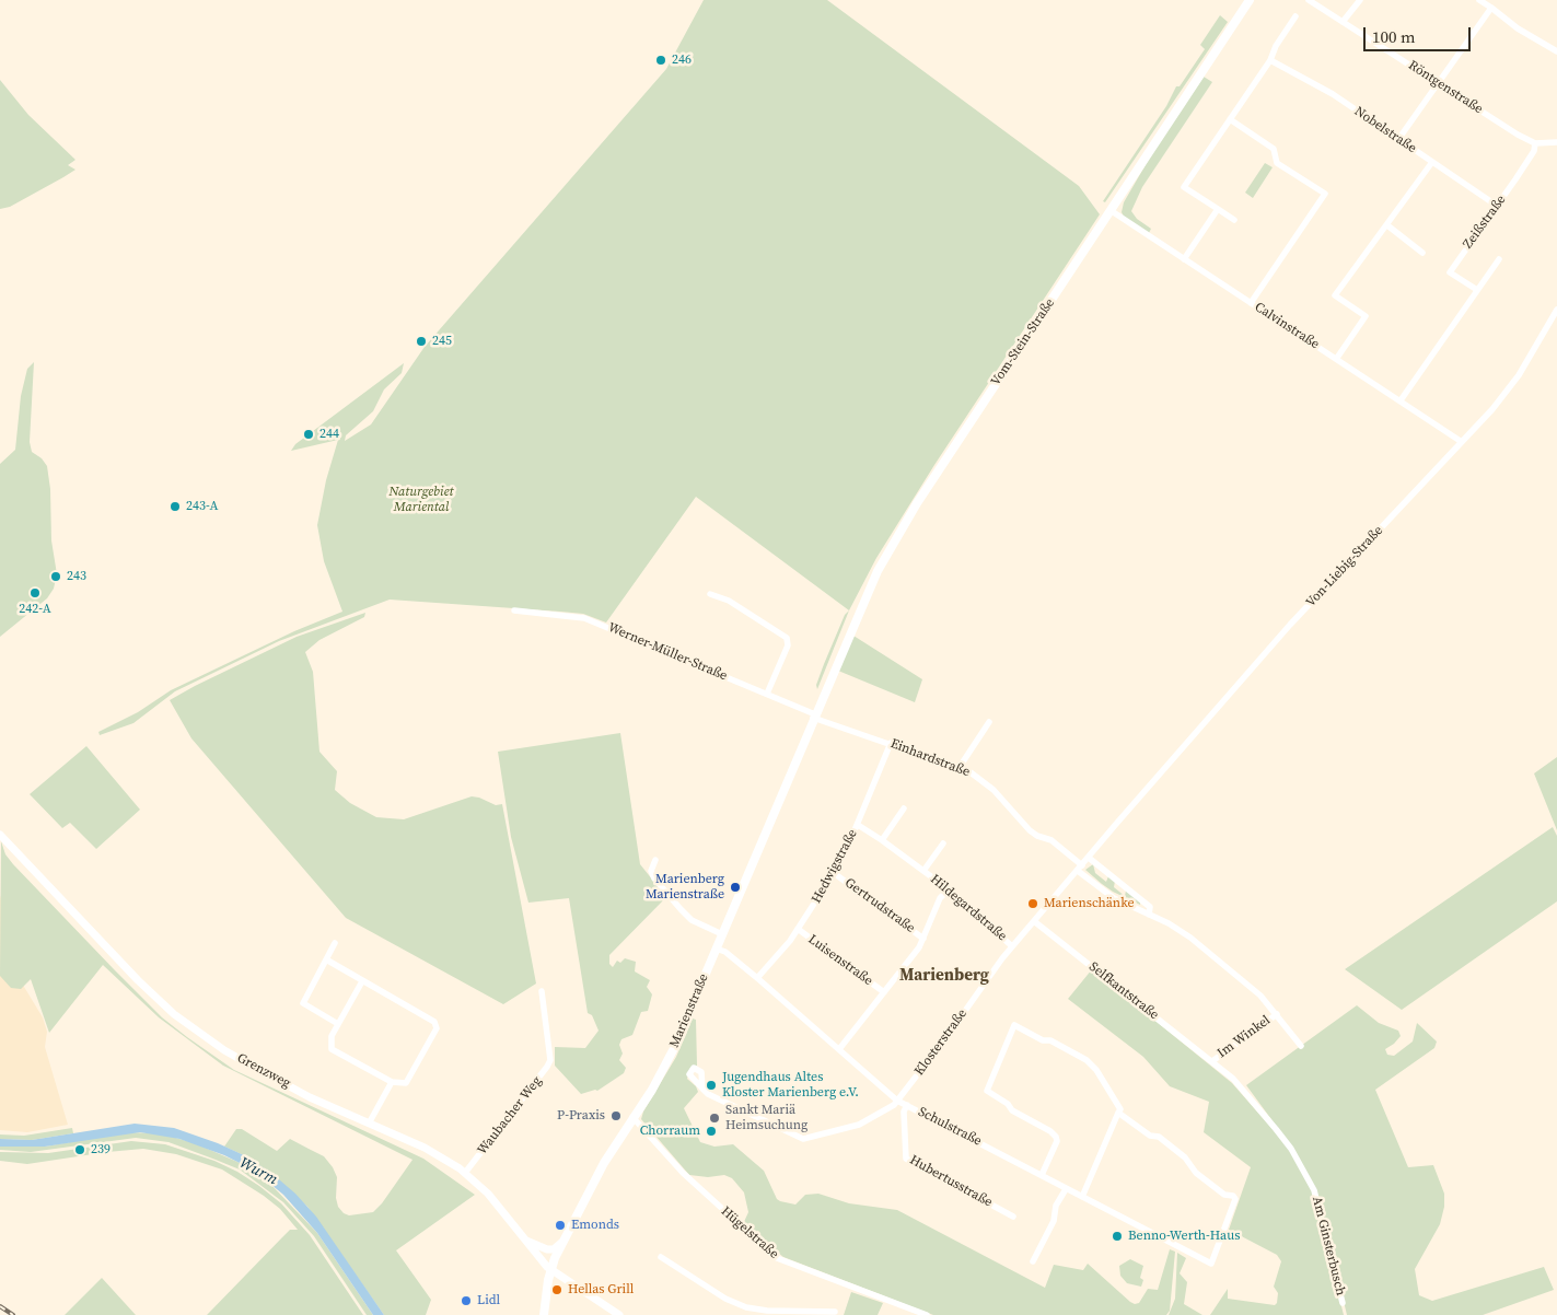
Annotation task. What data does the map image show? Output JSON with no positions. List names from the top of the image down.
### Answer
{
  "streets": {
    "main road": ["Vom-Stein-Straße", "Marienstraße"],
    "street": [
      "Röntgenstraße",
      "Nobelstraße",
      "Zeißstraße",
      "Calvinstraße",
      "Von-Liebig-Straße",
      "Werner-Müller-Straße",
      "Einhardstraße",
      "Hedwigstraße",
      "Gertrudstraße",
      "Hildegardstraße",
      "Luisenstraße",
      "Selfkantstraße",
      "Im Winkel",
      "Klosterstraße",
      "Grenzweg",
      "Waubacher Weg",
      "Schulstraße",
      "Hubertusstraße",
      "Hügelstraße",
      "Am Ginsterbusch"
    ]
  },
  "crossings": [
    ["Röntgenstraße", "Zeißstraße"],
    ["Nobelstraße", "Zeißstraße"],
    ["Calvinstraße", "Vom-Stein-Straße"],
    ["Calvinstraße", "Von-Liebig-Straße"],
    ["Vom-Stein-Straße", "Marienstraße"],
    ["Von-Liebig-Straße", "Klosterstraße"],
    ["Werner-Müller-Straße", "Einhardstraße"],
    ["Werner-Müller-Straße", "Marienstraße"],
    ["Einhardstraße", "Hedwigstraße"],
    ["Einhardstraße", "Marienstraße"],
    ["Einhardstraße", "Im Winkel"],
    ["Einhardstraße", "Klosterstraße"],
    ["Hedwigstraße", "Gertrudstraße"],
    ["Hedwigstraße", "Hildegardstraße"],
    ["Hedwigstraße", "Luisenstraße"],
    ["Hedwigstraße", "Schulstraße"],
    ["Hildegardstraße", "Klosterstraße"],
    ["Selfkantstraße", "Im Winkel"],
    ["Selfkantstraße", "Klosterstraße"],
    ["Selfkantstraße", "Am Ginsterbusch"],
    ["Marienstraße", "Grenzweg"],
    ["Marienstraße", "Schulstraße"],
    ["Marienstraße", "Hügelstraße"],
    ["Im Winkel", "Am Ginsterbusch"],
    ["Klosterstraße", "Schulstraße"],
    ["Grenzweg", "Waubacher Weg"],
    ["Schulstraße", "Hubertusstraße"]
  ],
  "districts": ["Marienberg"],
  "water": ["Wurm"],
  "parks": ["Naturgebiet Mariental"],
  "places": [
    "246",
    "245",
    "244",
    "243-A",
    "243",
    "242-A",
    "Marienberg Marienstraße",
    "Marienschänke",
    "Jugendhaus Altes Kloster Marienberg e.V.",
    "P-Praxis",
    "Sankt Mariä Heimsuchung",
    "Chorraum",
    "239",
    "Emonds",
    "Benno-Werth-Haus",
    "Hellas Grill",
    "Lidl"
  ],
  "scale_bar": "100 m"
}
